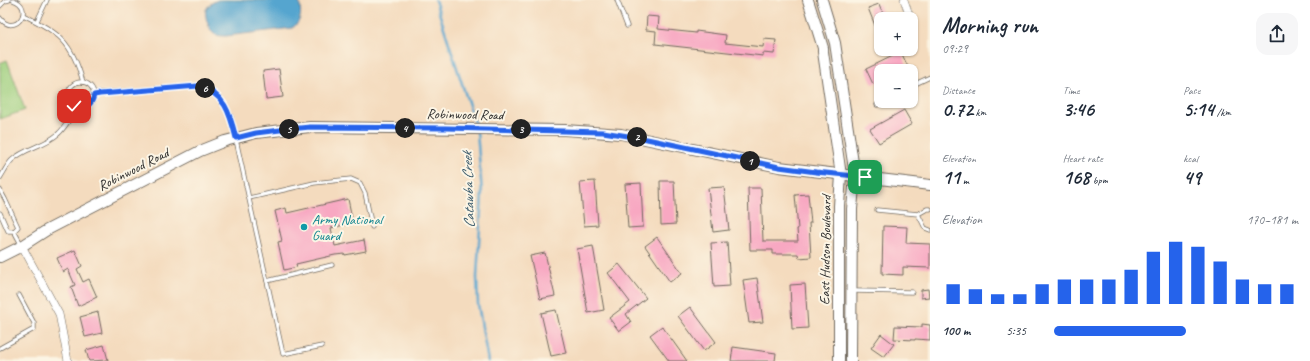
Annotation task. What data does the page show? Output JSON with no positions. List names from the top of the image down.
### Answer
{
  "streets": {
    "main road": ["Robinwood Road", "East Hudson Boulevard"]
  },
  "crossings": [
    ["Robinwood Road", "East Hudson Boulevard"]
  ],
  "water": ["Catawba Creek"],
  "places": ["Army National Guard"],
  "page": {
    "heading": ["Morning run", "09:29"],
    "map_buttons": ["+", "−"],
    "stats": [
      ["Distance", "0.72 km"],
      ["Time", "3:46"],
      ["Pace", "5:14 /km"],
      ["Elevation", "11 m"],
      ["Heart rate", "168 bpm"],
      ["kcal", "49"]
    ],
    "pins": [
      "6",
      "4",
      "3",
      "5",
      "2",
      "1"
    ],
    "chart": ["Elevation", "170–181 m"],
    "list": [
      {
        "name": "100 m",
        "note": "5:35"
      }
    ]
  }
}
